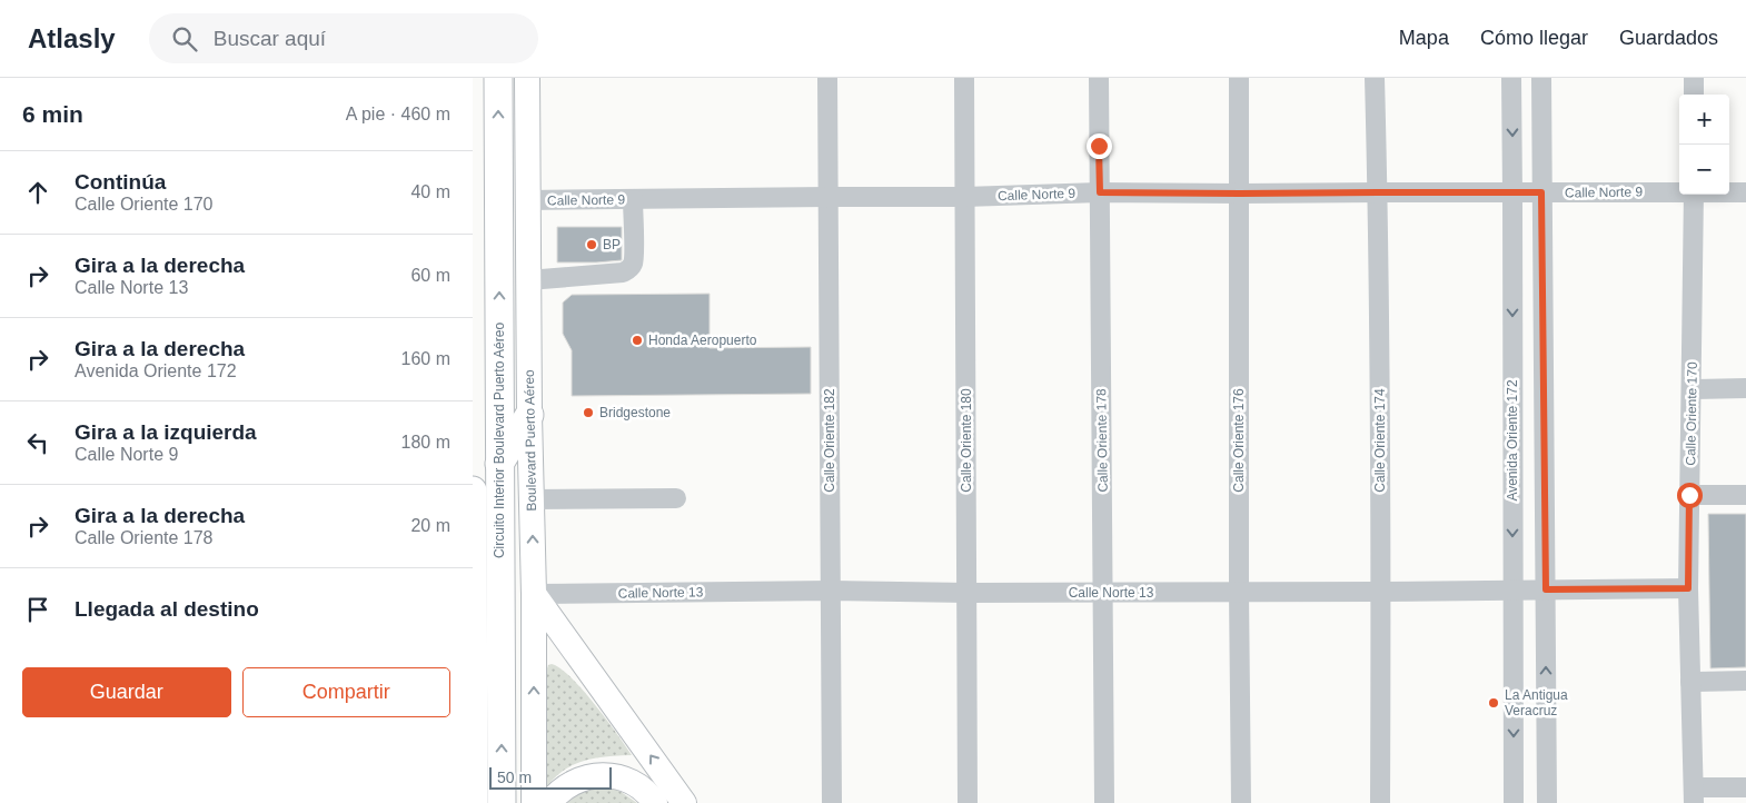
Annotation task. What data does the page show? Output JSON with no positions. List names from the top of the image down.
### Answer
{
  "streets": {
    "highway": ["Circuito Interior Boulevard Puerto Aéreo"],
    "main road": ["Boulevard Puerto Aéreo"],
    "street": [
      "Calle Norte 9",
      "Calle Oriente 170",
      "Calle Oriente 182",
      "Calle Oriente 180",
      "Calle Oriente 178",
      "Calle Oriente 176",
      "Calle Oriente 174",
      "Avenida Oriente 172",
      "Calle Norte 13"
    ]
  },
  "crossings": [
    ["Calle Norte 9", "Boulevard Puerto Aéreo"],
    ["Calle Norte 9", "Calle Oriente 182"],
    ["Calle Norte 9", "Calle Oriente 180"],
    ["Calle Norte 9", "Calle Oriente 178"],
    ["Calle Norte 9", "Calle Oriente 176"],
    ["Calle Norte 9", "Calle Oriente 174"],
    ["Calle Norte 9", "Avenida Oriente 172"],
    ["Calle Oriente 170", "Calle Norte 13"],
    ["Boulevard Puerto Aéreo", "Calle Norte 13"],
    ["Calle Oriente 182", "Calle Norte 13"],
    ["Calle Oriente 180", "Calle Norte 13"],
    ["Calle Oriente 178", "Calle Norte 13"],
    ["Calle Oriente 176", "Calle Norte 13"],
    ["Calle Oriente 174", "Calle Norte 13"],
    ["Avenida Oriente 172", "Calle Norte 13"]
  ],
  "one_way": ["Boulevard Puerto Aéreo"],
  "places": [
    "BP",
    "Honda Aeropuerto",
    "Bridgestone",
    "La Antigua Veracruz"
  ],
  "scale_bar": "50 m",
  "page": {
    "header": "Atlasly",
    "search": "Buscar aquí",
    "nav": ["Mapa", "Cómo llegar", "Guardados"],
    "heading": ["6 min", "A pie · 460 m"],
    "map_buttons": ["+", "−"],
    "list": [
      ["Continúa", "Calle Oriente 170", "40 m"],
      ["Gira a la derecha", "Calle Norte 13", "60 m"],
      ["Gira a la derecha", "Avenida Oriente 172", "160 m"],
      ["Gira a la izquierda", "Calle Norte 9", "180 m"],
      ["Gira a la derecha", "Calle Oriente 178", "20 m"],
      "Llegada al destino"
    ],
    "buttons": ["Guardar", "Compartir"],
    "scale": "50 m"
  }
}
